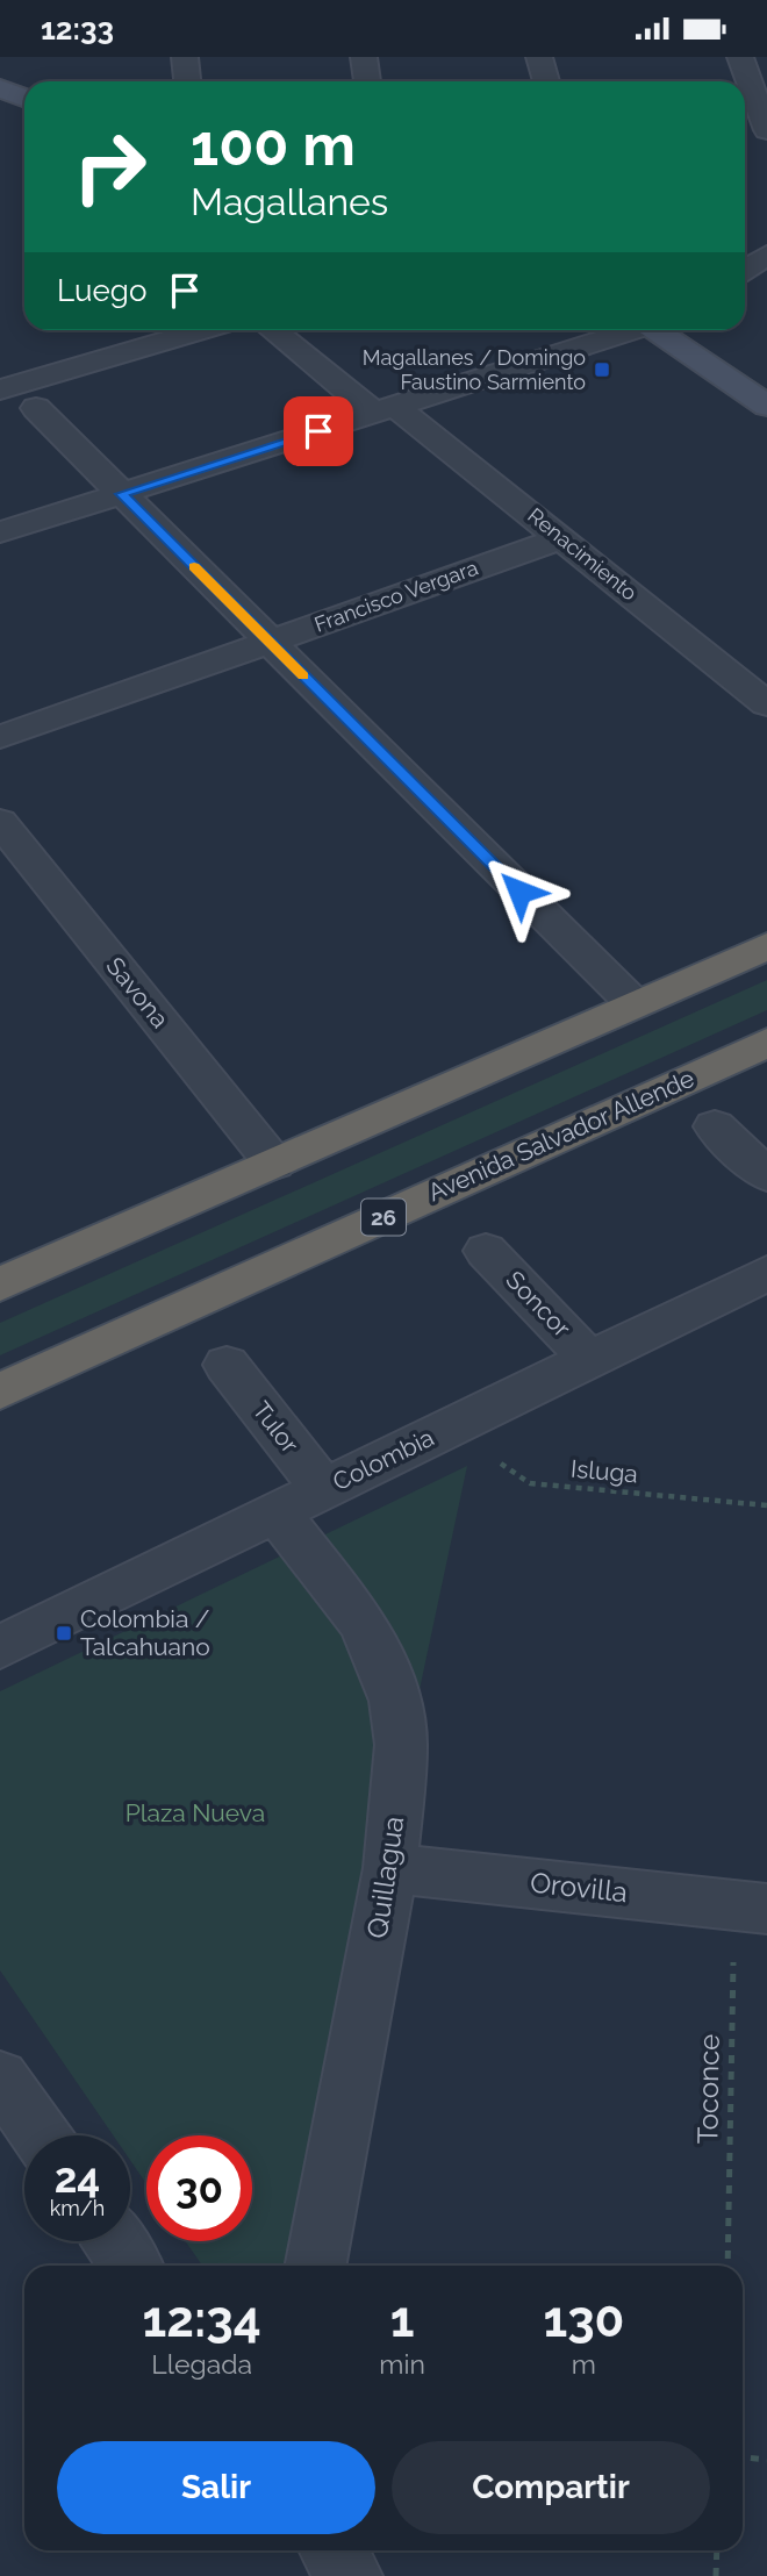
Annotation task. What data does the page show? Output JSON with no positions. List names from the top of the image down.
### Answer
{
  "streets": {
    "highway": ["Avenida Salvador Allende", "26"],
    "street": [
      "Renacimiento",
      "Francisco Vergara",
      "Savona",
      "Soncor",
      "Tulor",
      "Colombia",
      "Quillagua",
      "Orovilla"
    ],
    "path": ["Isluga", "Toconce"]
  },
  "crossings": [
    ["Renacimiento", "Francisco Vergara"],
    ["Soncor", "Colombia"],
    ["Tulor", "Colombia"],
    ["Colombia", "Isluga"],
    ["Colombia", "Quillagua"],
    ["Quillagua", "Orovilla"],
    ["Orovilla", "Toconce"]
  ],
  "parks": ["Plaza Nueva"],
  "places": {
    "transit": ["Magallanes / Domingo Faustino Sarmiento", "Colombia / Talcahuano"]
  },
  "page": {
    "status": "12:33",
    "turn": ["100 m", "Magallanes"],
    "then": "Luego",
    "speed": "24 km/h",
    "limit": "30",
    "eta": [
      "12:34",
      "Llegada",
      "1",
      "min",
      "130",
      "m"
    ],
    "buttons": ["Salir", "Compartir"]
  }
}
